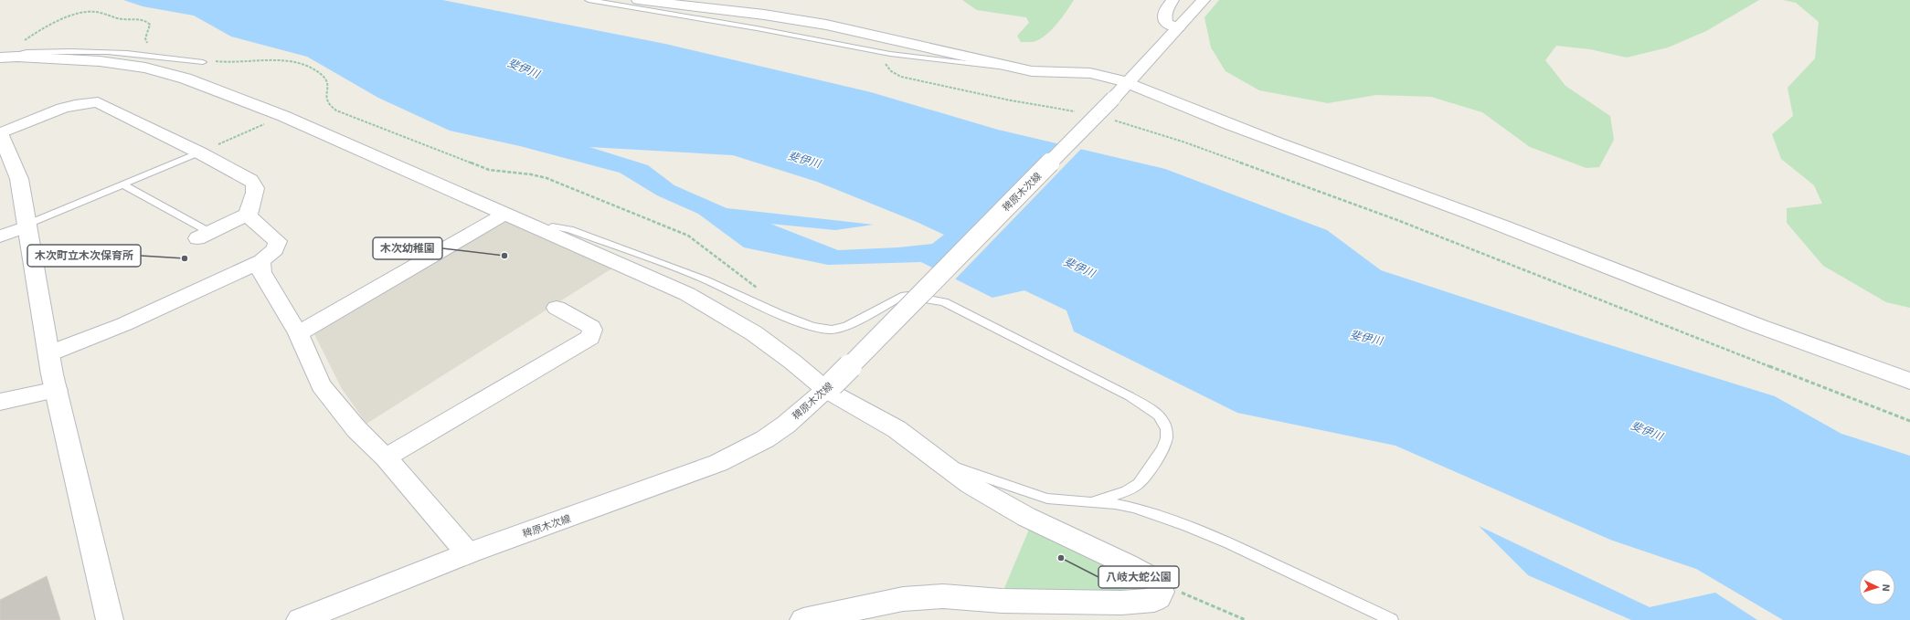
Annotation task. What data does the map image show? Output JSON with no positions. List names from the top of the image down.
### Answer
{
  "streets": {
    "street": ["稗原木次線"]
  },
  "water": ["斐伊川"],
  "places": ["木次幼稚園", "木次町立木次保育所", "八岐大蛇公園"],
  "north": "right"
}
